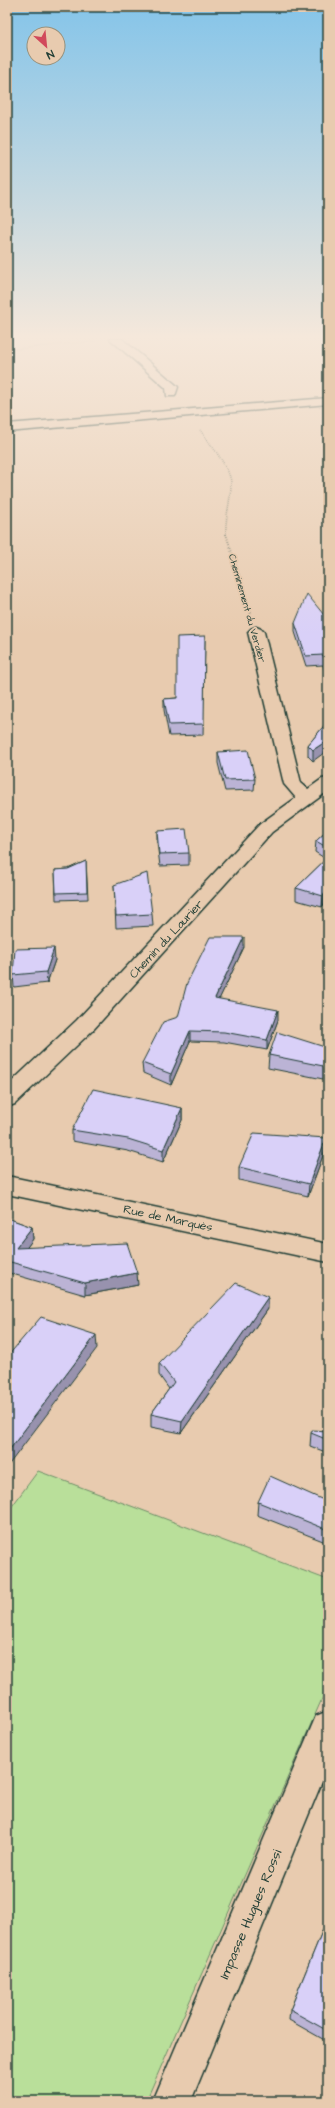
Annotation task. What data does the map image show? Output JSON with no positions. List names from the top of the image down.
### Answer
{
  "streets": {
    "street": [
      "Cheminement du Verdier",
      "Chemin du Laurier",
      "Rue de Marquès",
      "Impasse Hugues Rossi"
    ]
  },
  "crossings": [
    ["Cheminement du Verdier", "Chemin du Laurier"]
  ],
  "north": "bottom right"
}
